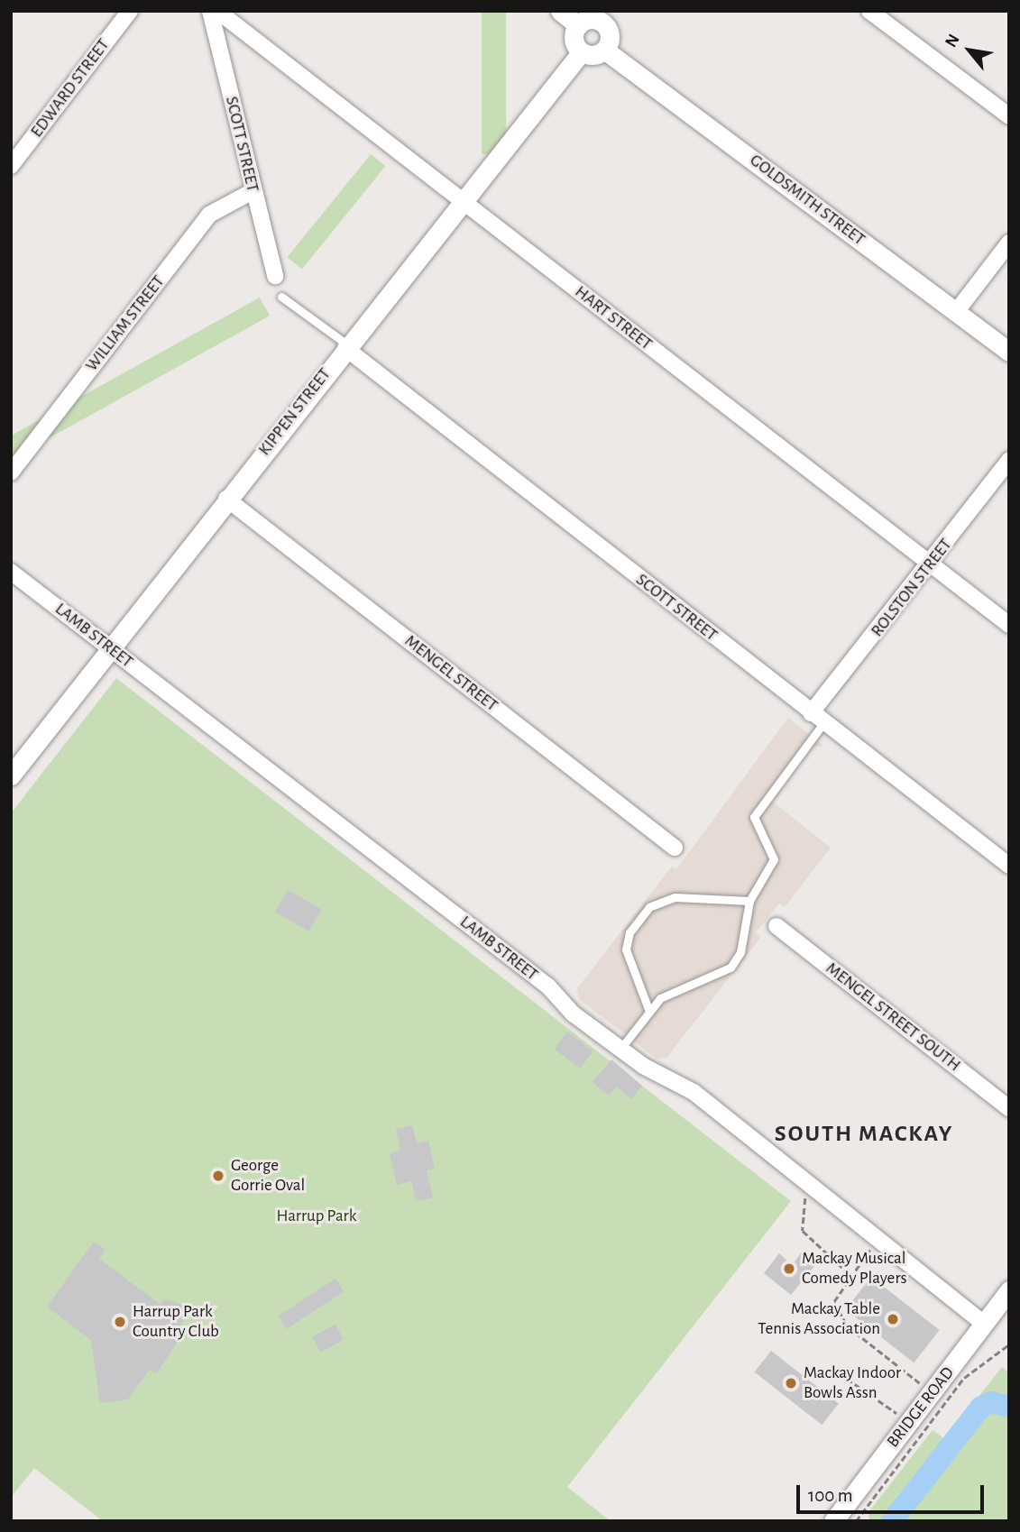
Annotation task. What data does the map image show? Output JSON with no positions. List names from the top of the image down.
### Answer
{
  "streets": {
    "street": [
      "EDWARD STREET",
      "SCOTT STREET",
      "GOLDSMITH STREET",
      "HART STREET",
      "WILLIAM STREET",
      "KIPPEN STREET",
      "ROLSTON STREET",
      "LAMB STREET",
      "MENGEL STREET",
      "MENGEL STREET SOUTH",
      "BRIDGE ROAD"
    ]
  },
  "crossings": [
    ["SCOTT STREET", "WILLIAM STREET"],
    ["SCOTT STREET", "KIPPEN STREET"],
    ["SCOTT STREET", "ROLSTON STREET"],
    ["GOLDSMITH STREET", "KIPPEN STREET"],
    ["HART STREET", "KIPPEN STREET"],
    ["HART STREET", "ROLSTON STREET"],
    ["KIPPEN STREET", "LAMB STREET"],
    ["KIPPEN STREET", "MENGEL STREET"],
    ["LAMB STREET", "BRIDGE ROAD"]
  ],
  "districts": ["SOUTH MACKAY"],
  "parks": ["Harrup Park"],
  "places": [
    "George Gorrie Oval",
    "Mackay Musical Comedy Players",
    "Mackay Table Tennis Association",
    "Harrup Park Country Club",
    "Mackay Indoor Bowls Assn"
  ],
  "scale_bar": "100 m",
  "north": "top left"
}
